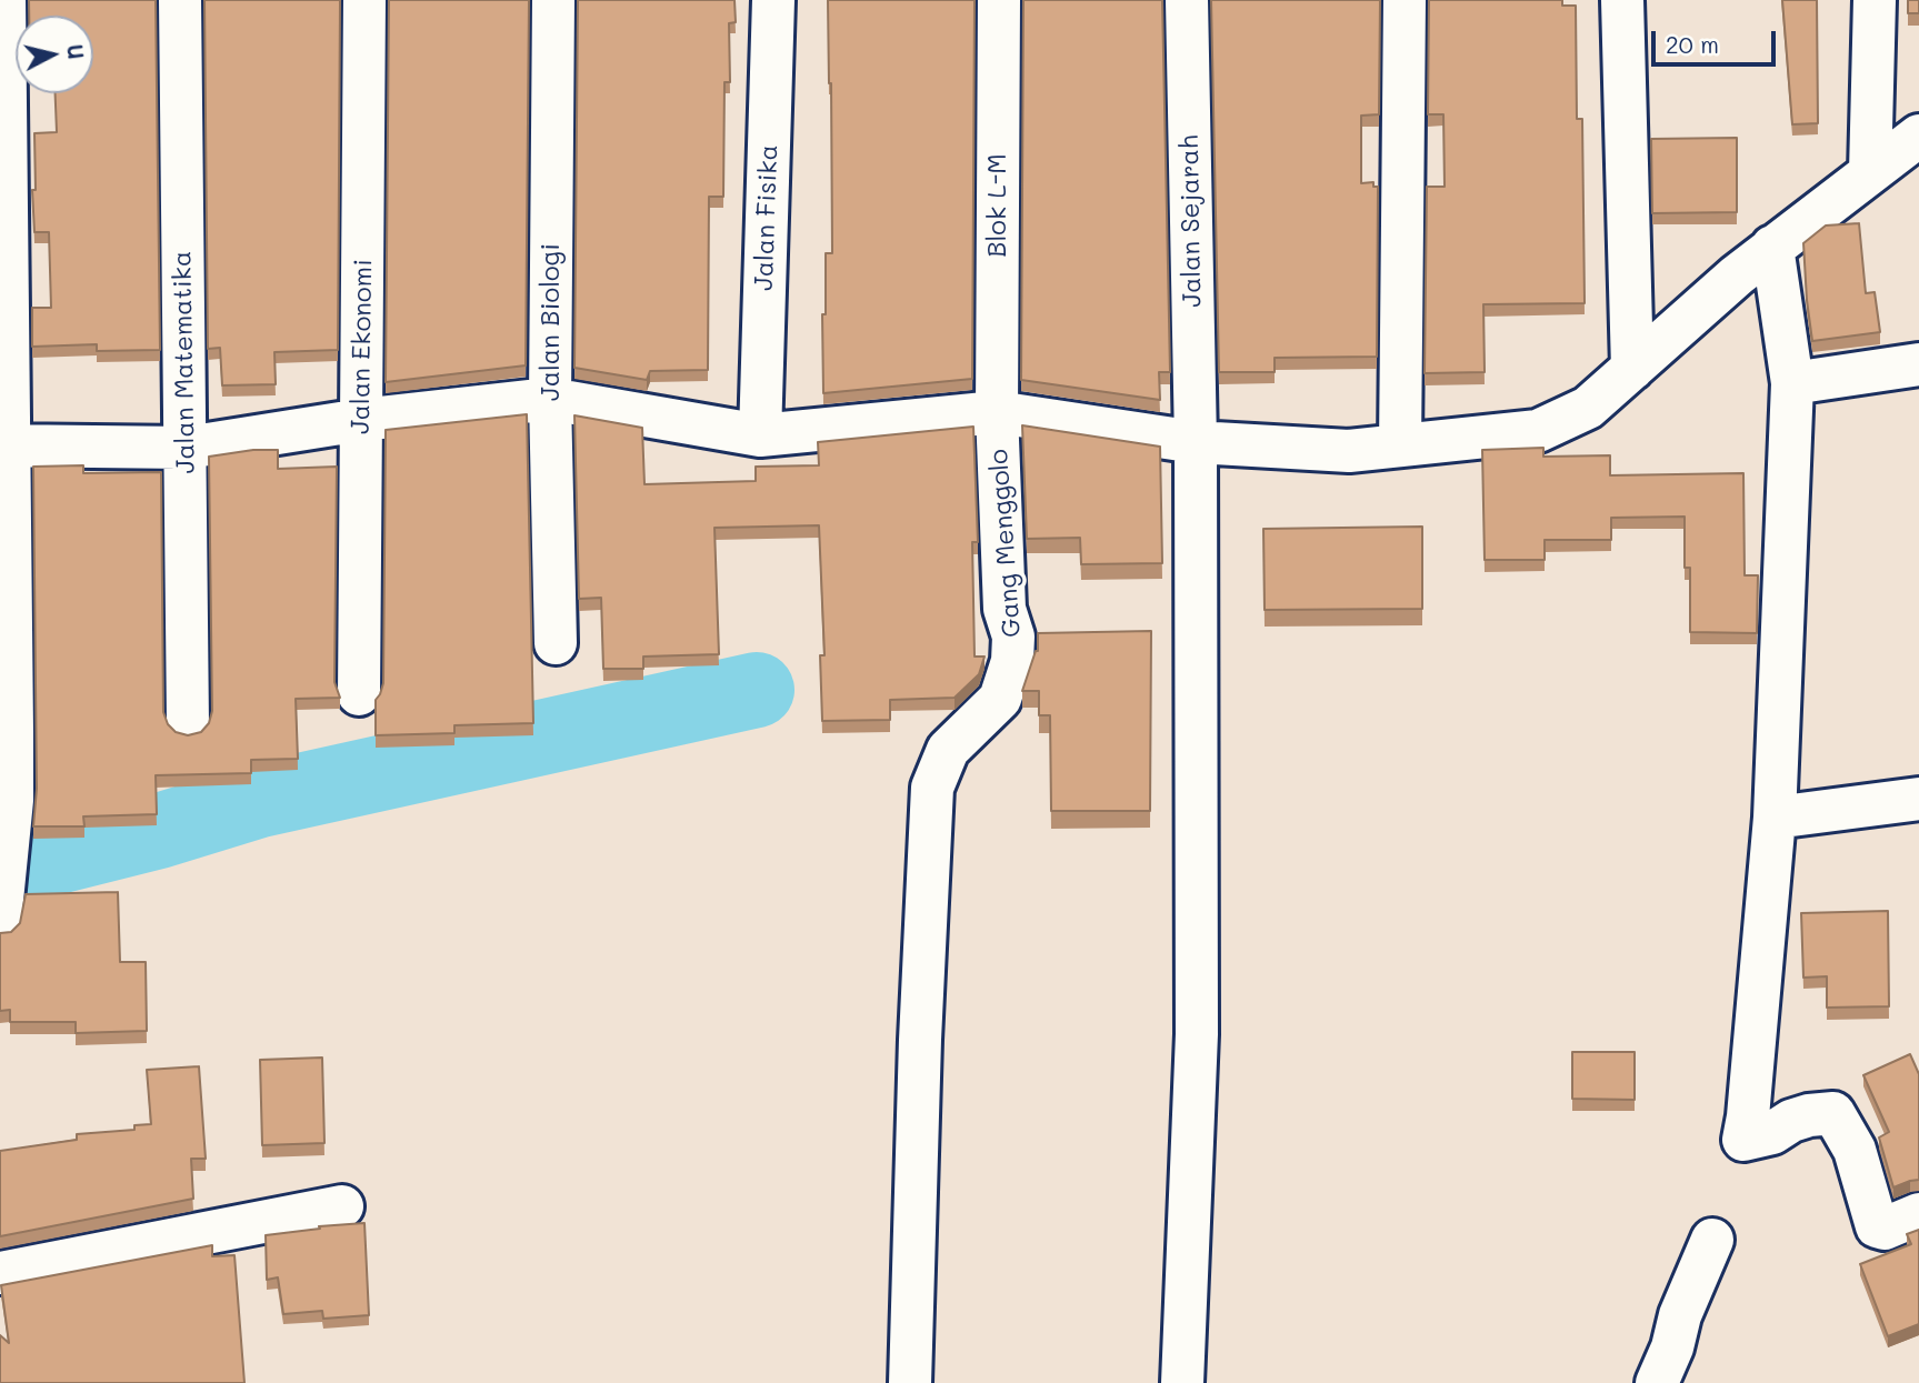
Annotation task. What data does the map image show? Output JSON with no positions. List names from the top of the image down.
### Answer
{
  "streets": {
    "street": [
      "Blok L-M",
      "Jalan Fisika",
      "Jalan Sejarah",
      "Jalan Biologi",
      "Jalan Ekonomi",
      "Jalan Matematika",
      "Gang Menggolo"
    ]
  },
  "crossings": [
    ["Blok L-M", "Gang Menggolo"]
  ],
  "scale_bar": "20 m",
  "north": "right"
}
